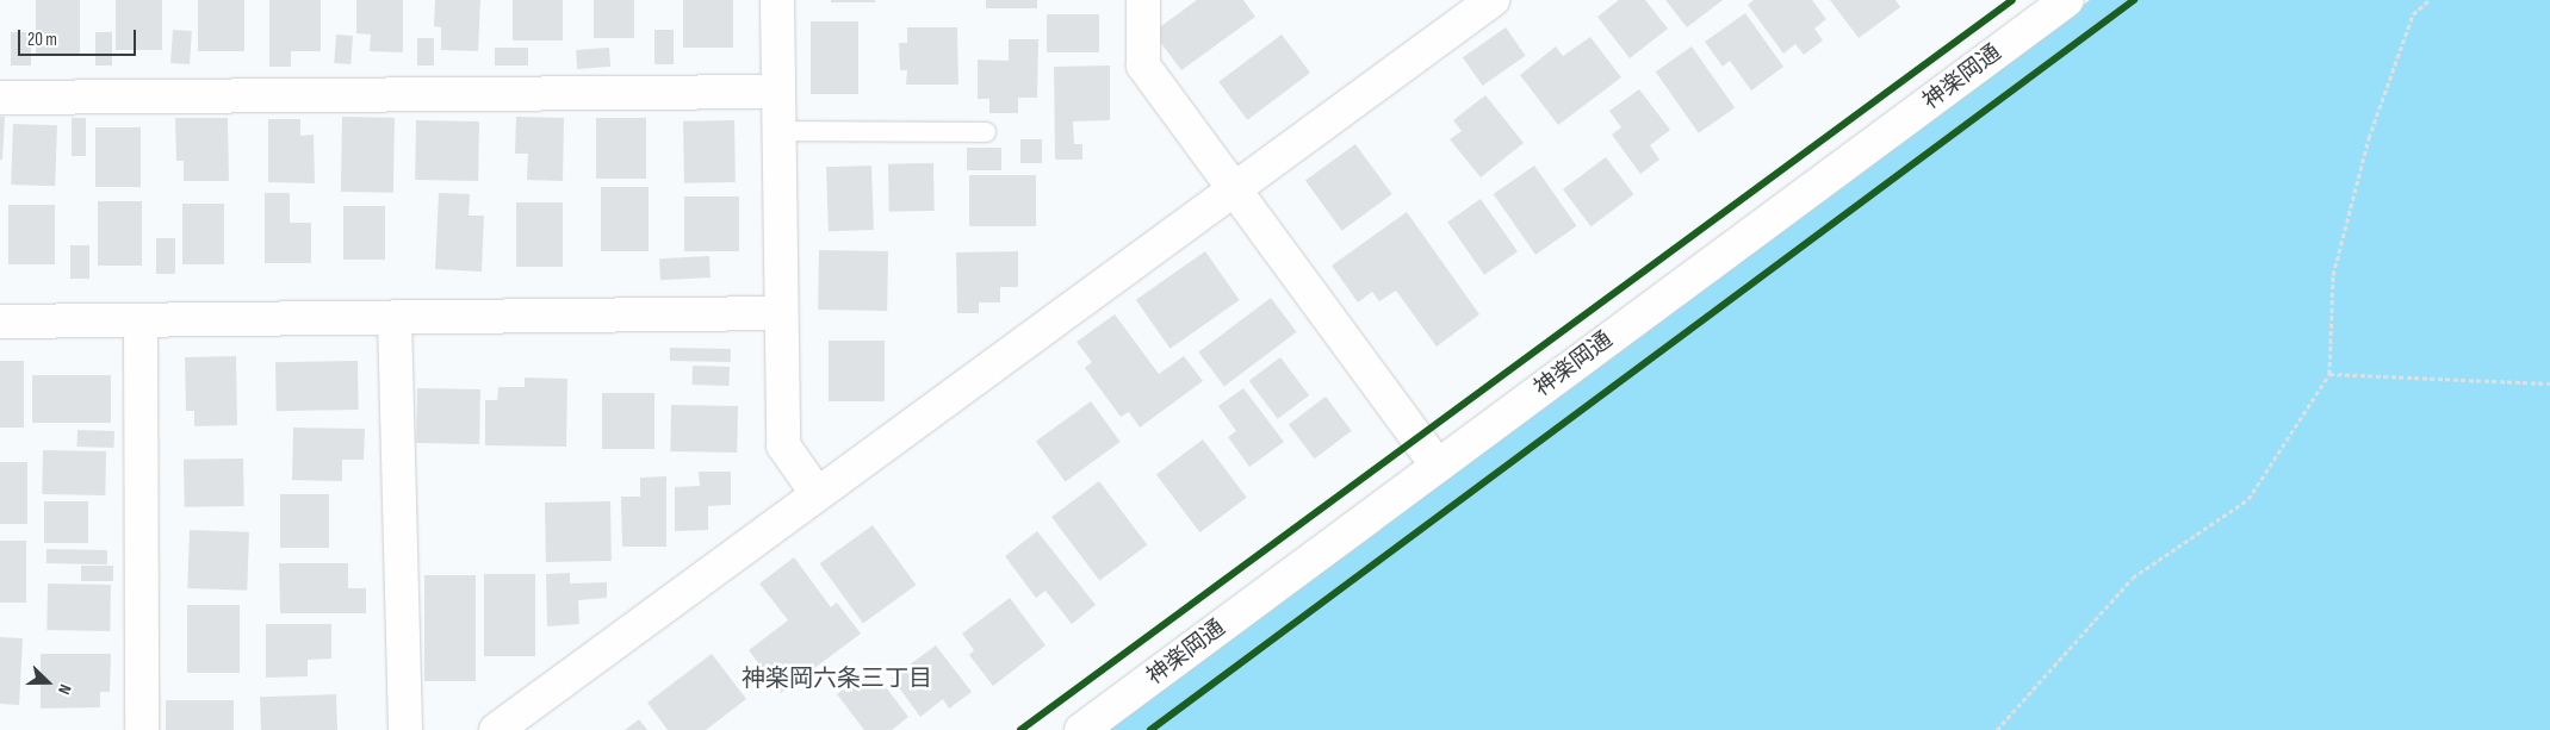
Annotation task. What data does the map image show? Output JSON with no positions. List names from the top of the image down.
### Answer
{
  "streets": {
    "street": ["神楽岡通"]
  },
  "districts": ["神楽岡六条三丁目"],
  "scale_bar": "20 m",
  "north": "right"
}
